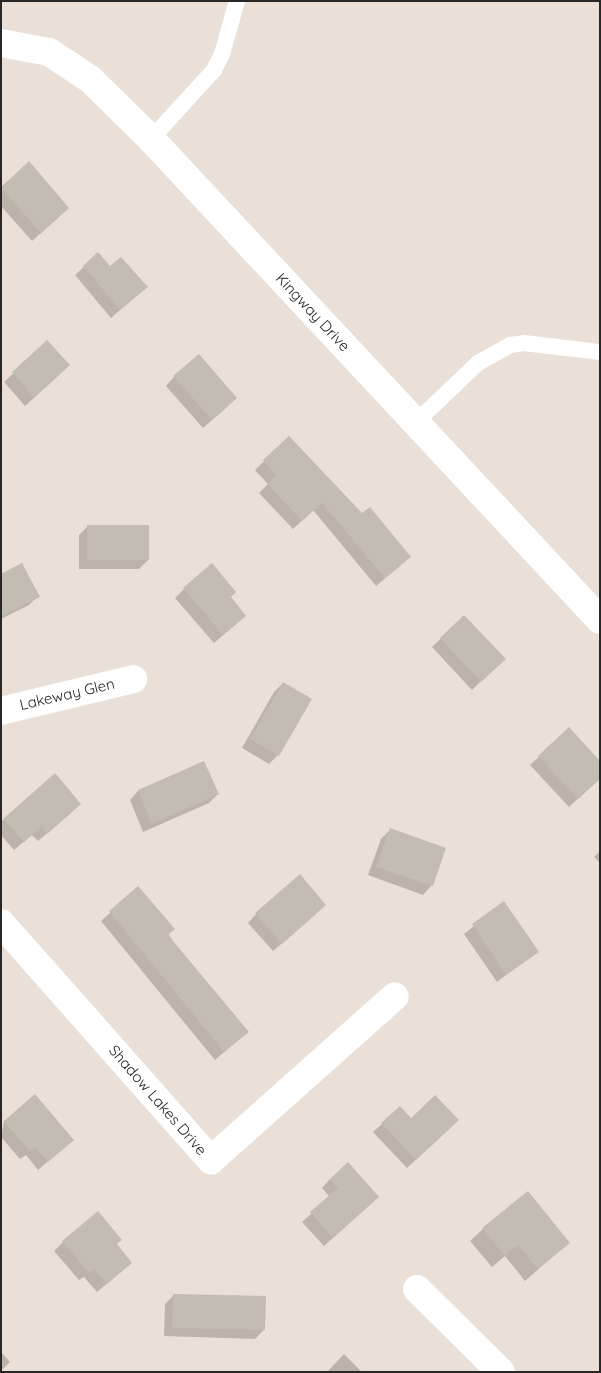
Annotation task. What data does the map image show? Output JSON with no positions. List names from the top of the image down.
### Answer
{
  "streets": {
    "street": ["Kingway Drive", "Lakeway Glen", "Shadow Lakes Drive"]
  }
}
